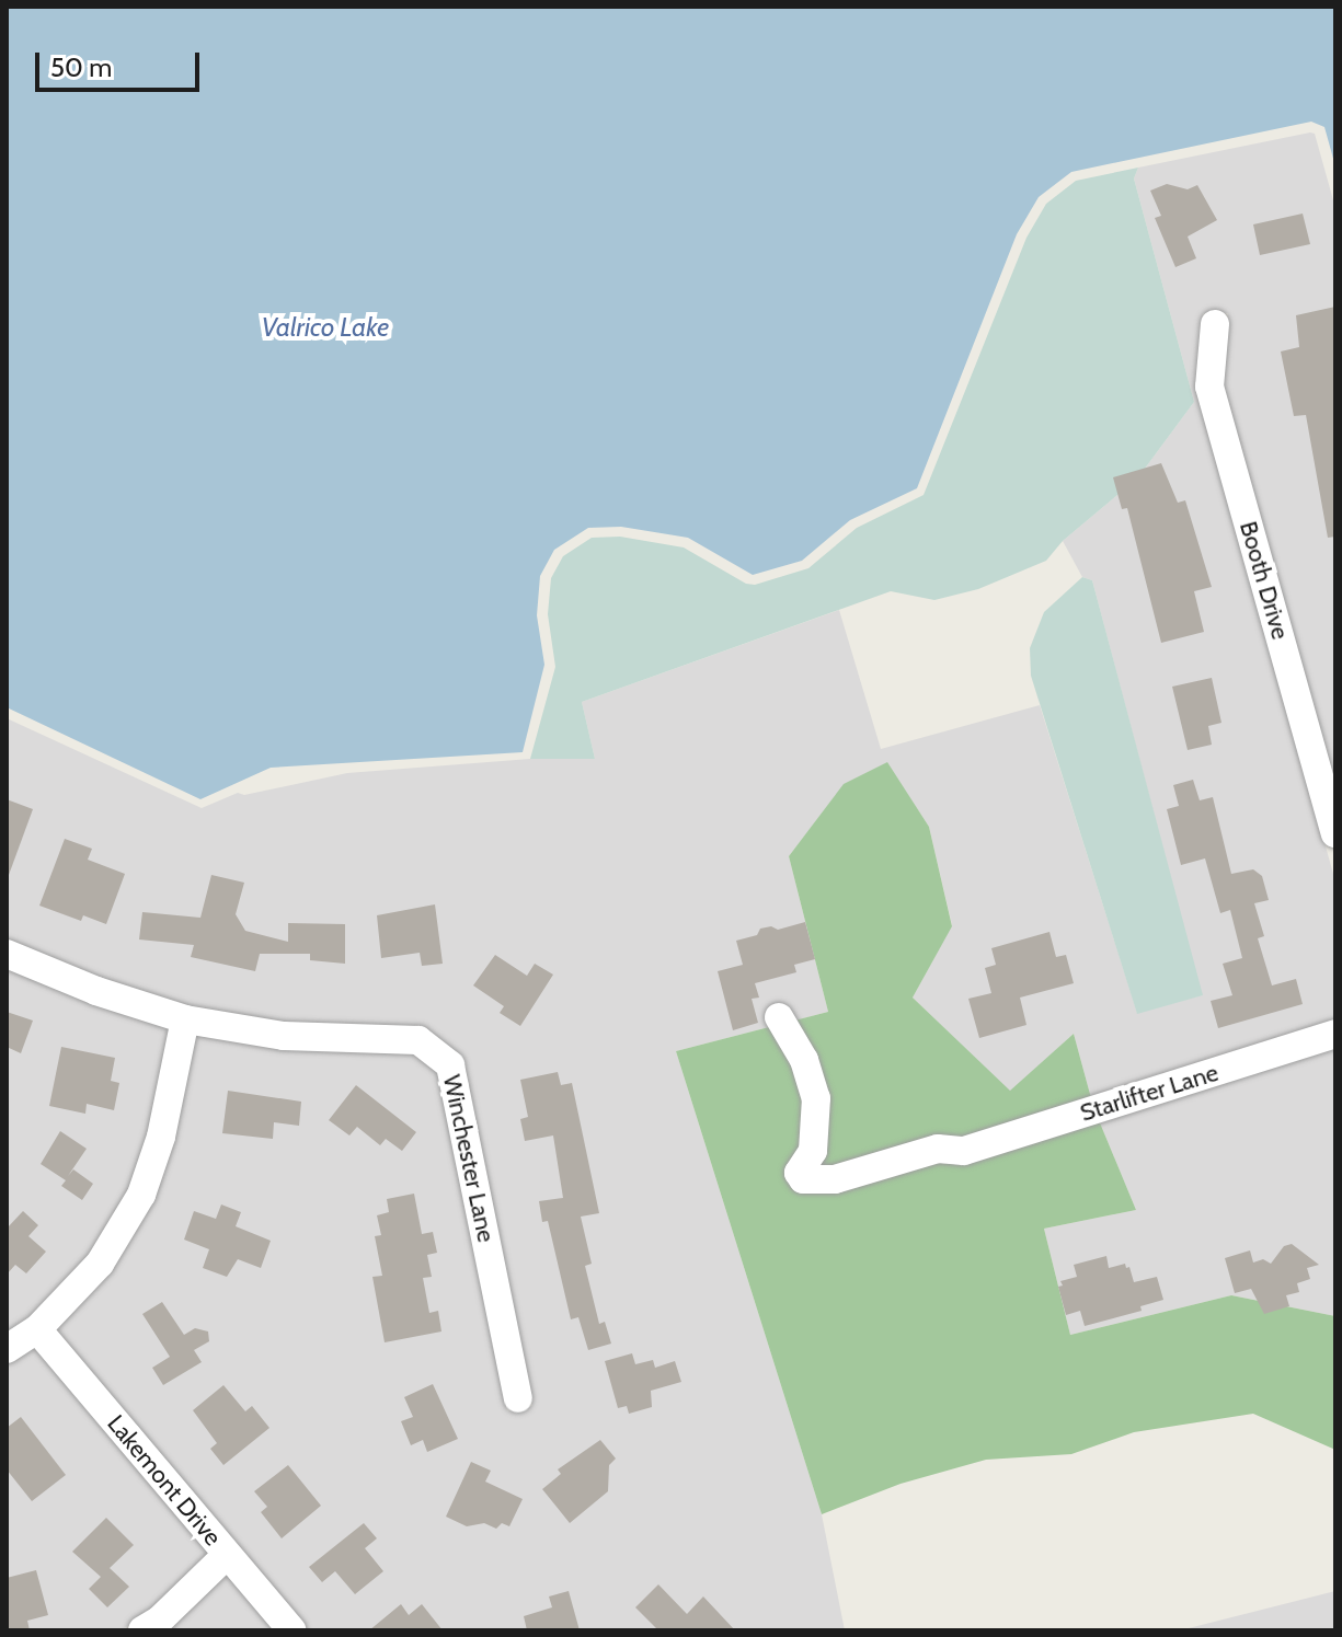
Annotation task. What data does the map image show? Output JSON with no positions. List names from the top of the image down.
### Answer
{
  "streets": {
    "street": [
      "Booth Drive",
      "Starlifter Lane",
      "Winchester Lane",
      "Lakemont Drive"
    ]
  },
  "water": ["Valrico Lake"],
  "scale_bar": "50 m"
}
